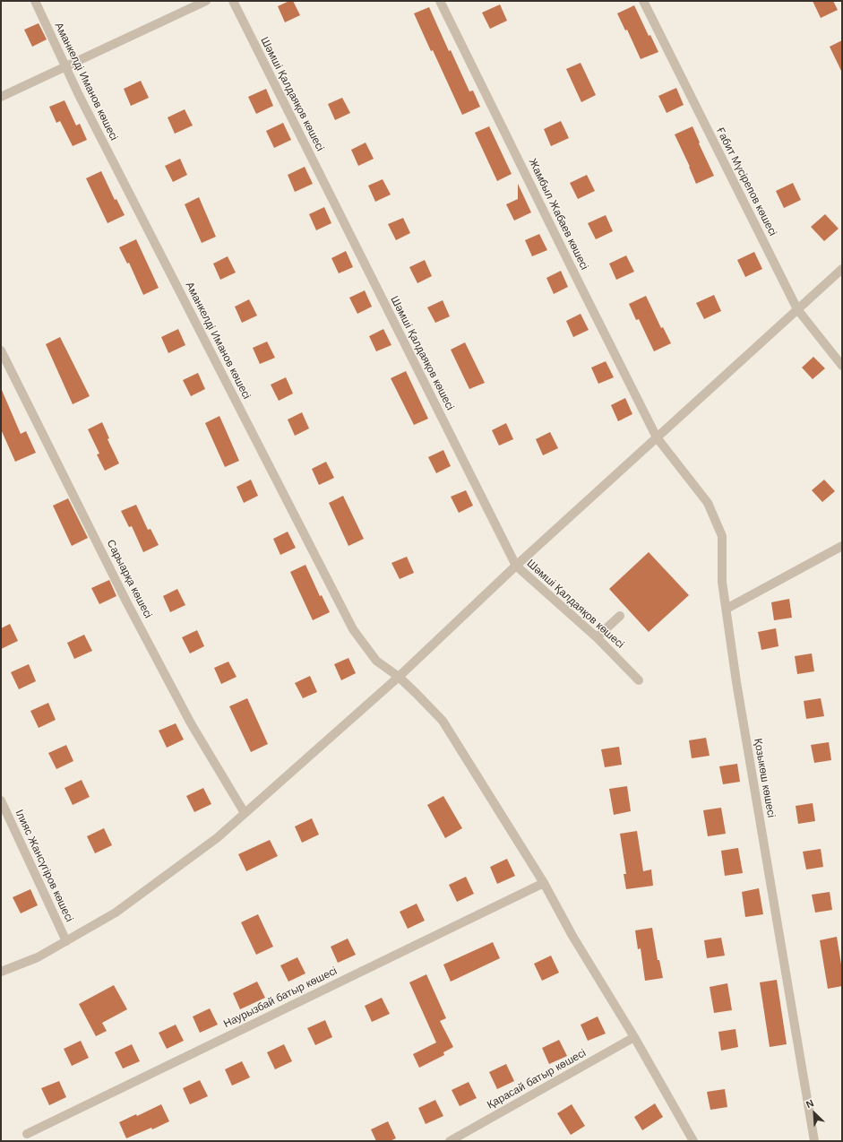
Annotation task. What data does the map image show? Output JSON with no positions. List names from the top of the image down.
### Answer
{
  "streets": {
    "street": [
      "Аманкелді Иманов көшесі",
      "Шәмші Қалдаяқов көшесі",
      "Ғабит Мүсірепов көшесі",
      "Жамбыл Жабаев көшесі",
      "Сарыарқа көшесі",
      "Қозыкөш көшесі",
      "Ілияс Жансүгіров көшесі",
      "Наурызбай батыр көшесі",
      "Қарасай батыр көшесі"
    ]
  },
  "crossings": [
    ["Аманкелді Иманов көшесі", "Наурызбай батыр көшесі"],
    ["Аманкелді Иманов көшесі", "Қарасай батыр көшесі"],
    ["Жамбыл Жабаев көшесі", "Қозыкөш көшесі"]
  ],
  "north": "top left"
}
